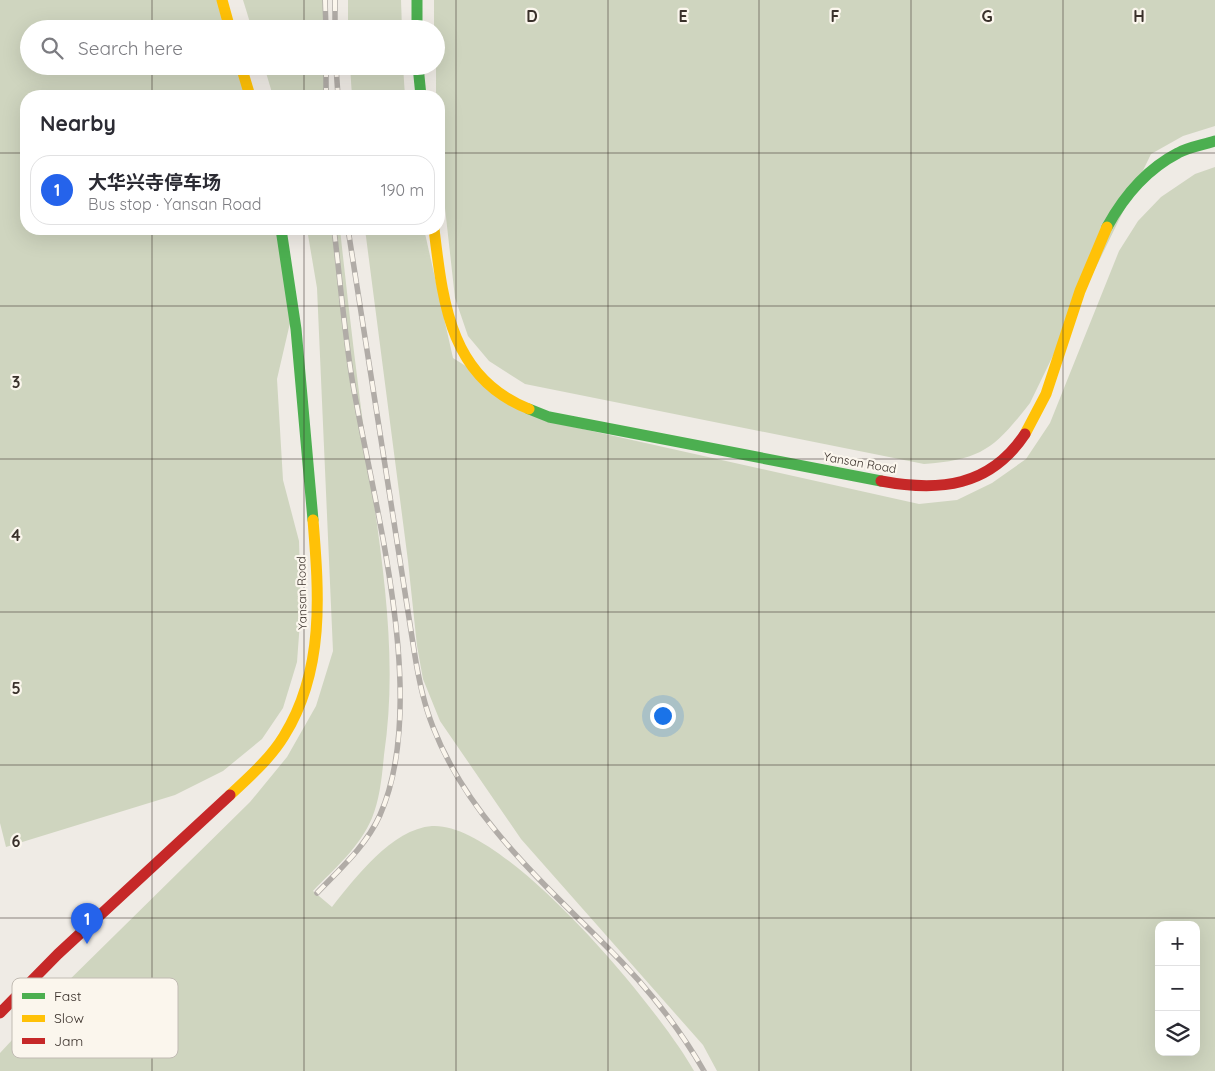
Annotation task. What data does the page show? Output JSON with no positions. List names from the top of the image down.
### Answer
{
  "streets": {
    "main road": ["Yansan Road"]
  },
  "legend": ["Fast", "Slow", "Jam"],
  "page": {
    "search": "Search here",
    "heading": "Nearby",
    "list": [
      {
        "mark": "1",
        "name": "大华兴寺停车场",
        "note": "Bus stop · Yansan Road",
        "value": "190 m"
      }
    ],
    "pins": "1",
    "map_buttons": ["+", "−"]
  },
  "grid": {
    "columns": [
      "D",
      "E",
      "F",
      "G",
      "H"
    ],
    "rows": [
      "3",
      "4",
      "5",
      "6"
    ]
  }
}
